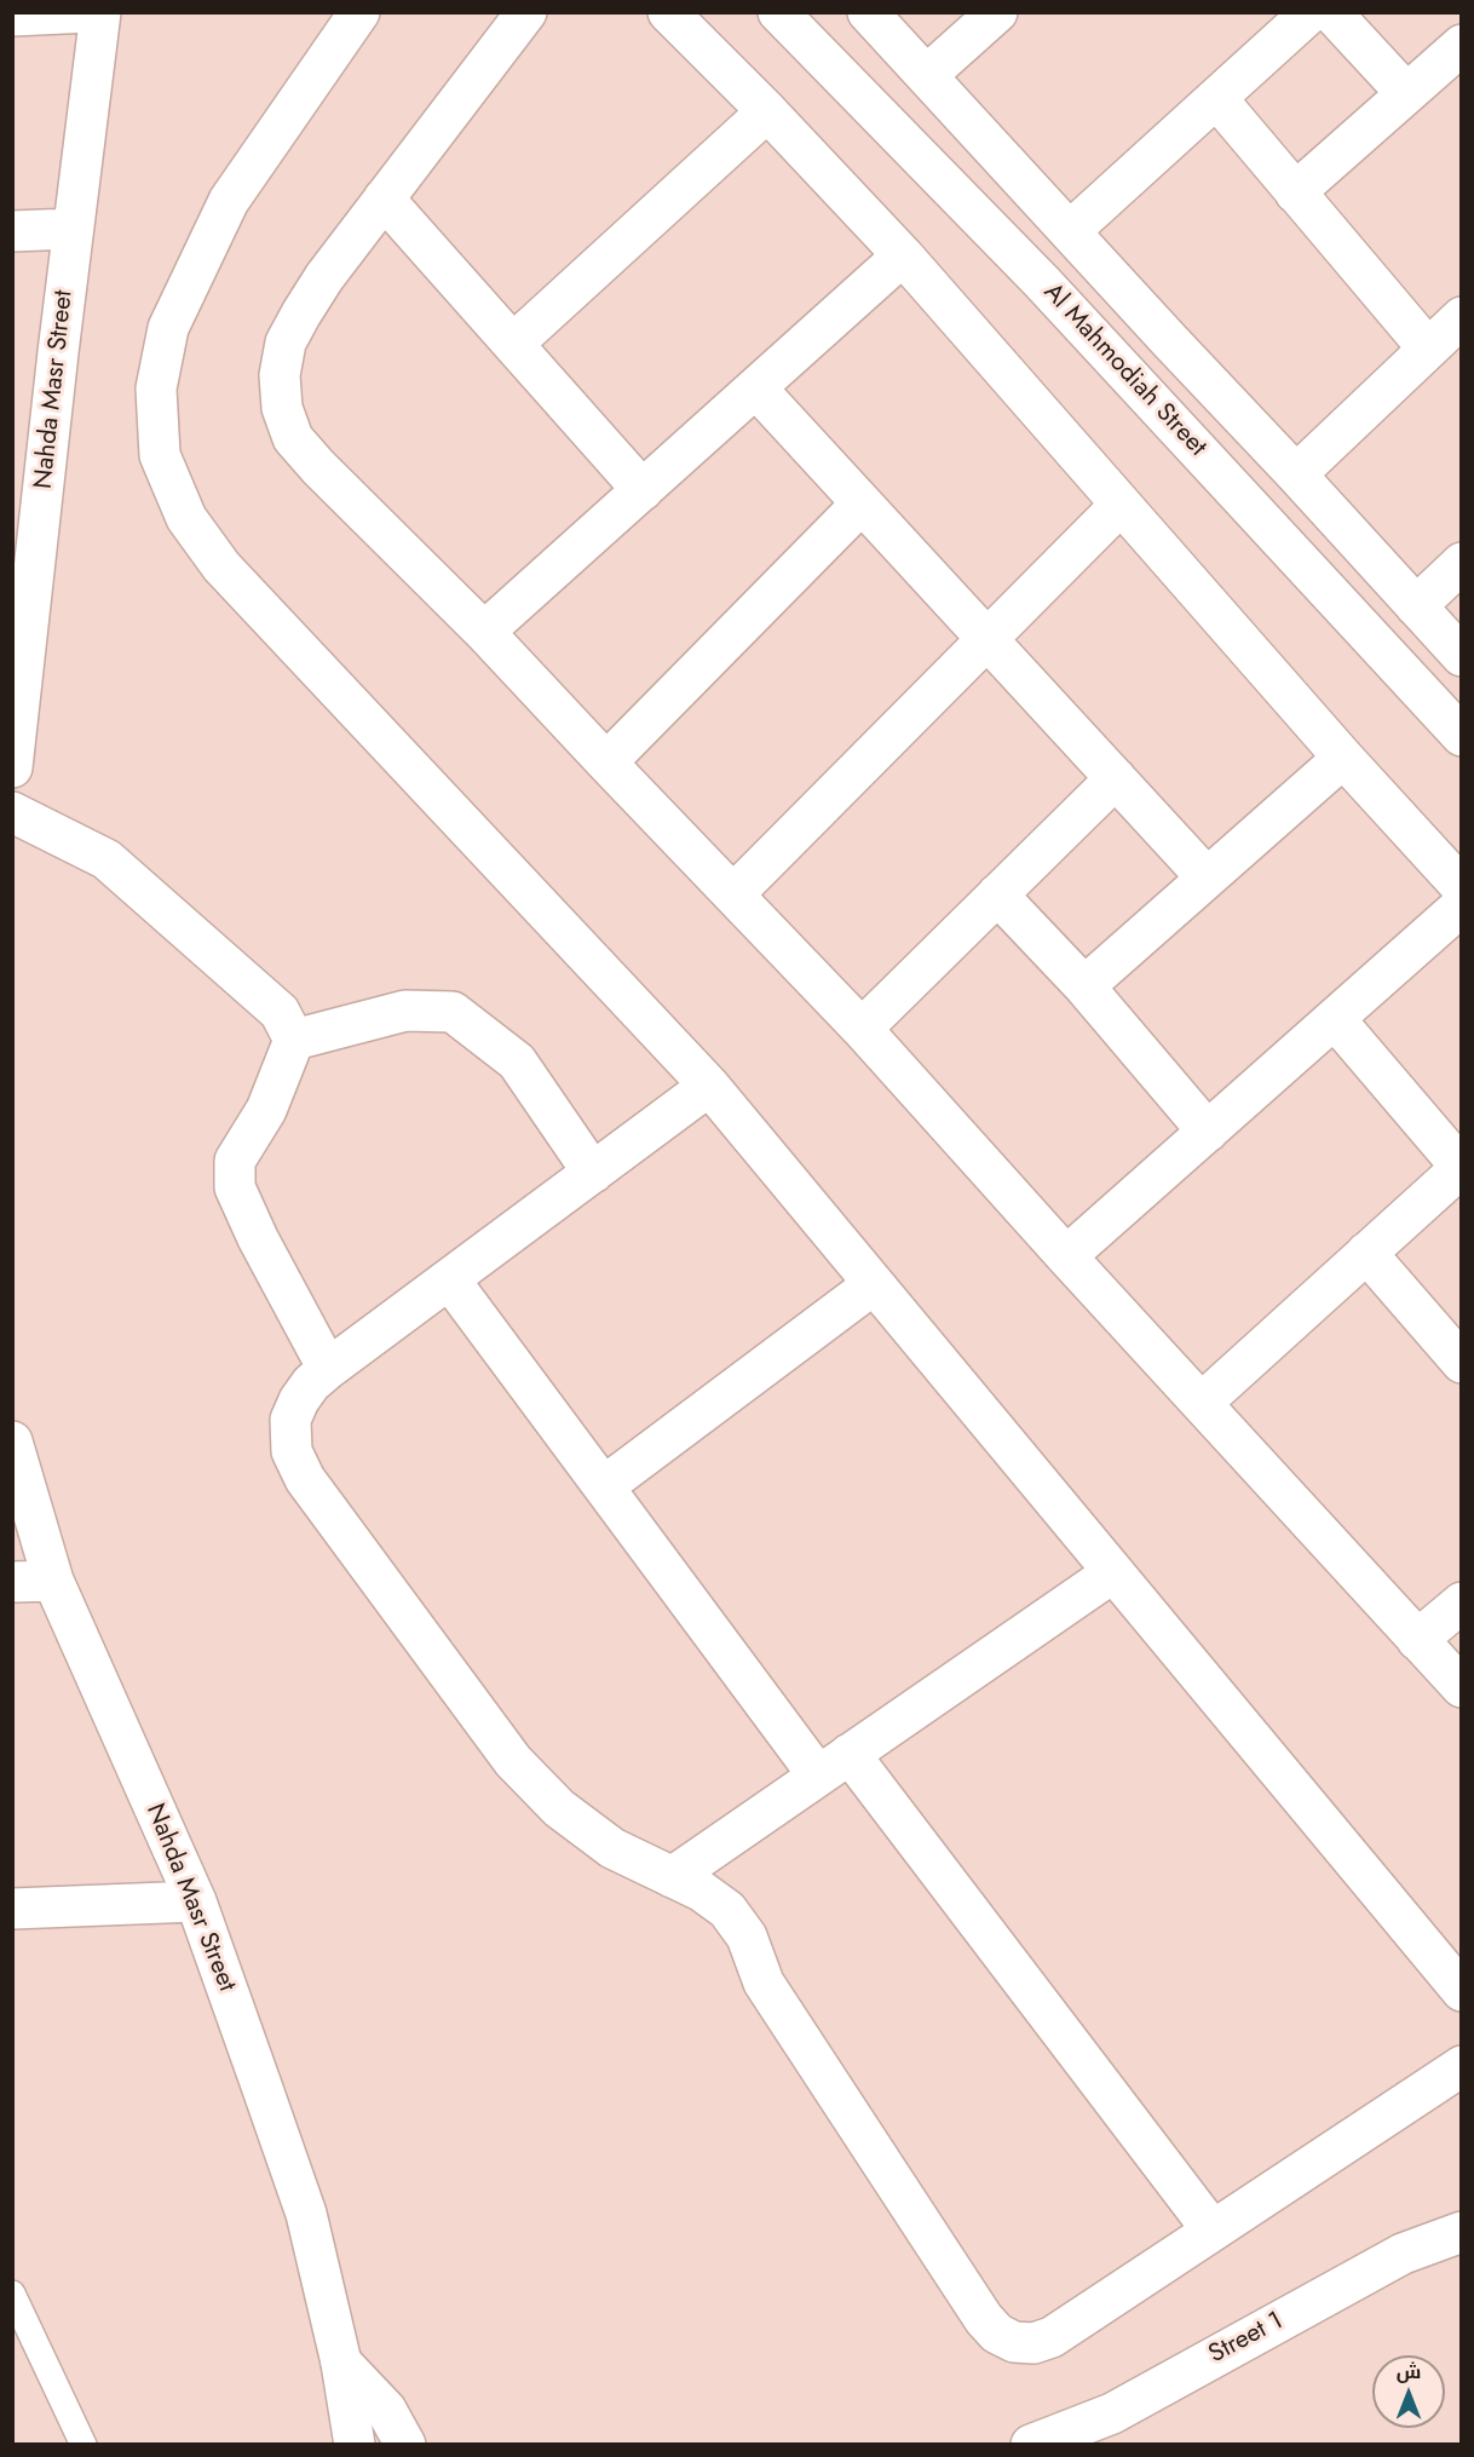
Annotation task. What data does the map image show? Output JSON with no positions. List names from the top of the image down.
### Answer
{
  "streets": {
    "street": ["Al Mahmodiah Street", "Nahda Masr Street", "Street 1"]
  },
  "north": "top"
}
